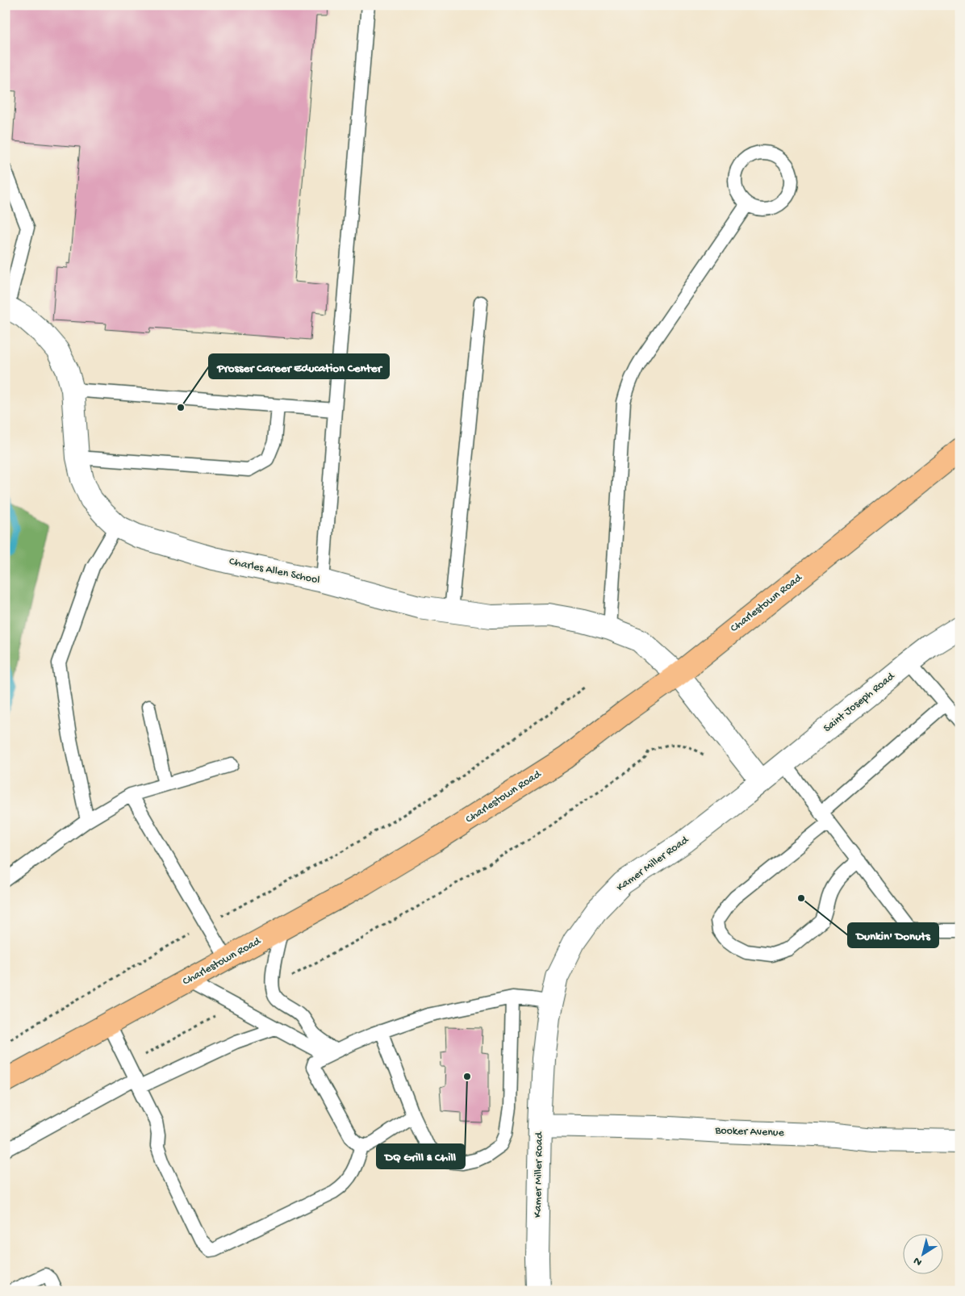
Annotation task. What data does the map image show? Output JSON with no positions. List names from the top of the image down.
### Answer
{
  "streets": {
    "main road": ["Charlestown Road"],
    "street": [
      "Charles Allen School",
      "Saint Joseph Road",
      "Kamer Miller Road",
      "Booker Avenue"
    ]
  },
  "crossings": [
    ["Charles Allen School", "Charlestown Road"],
    ["Saint Joseph Road", "Kamer Miller Road"],
    ["Kamer Miller Road", "Booker Avenue"]
  ],
  "places": ["Prosser Career Education Center", "Dunkin' Donuts", "DQ Grill & Chill"],
  "north": "bottom left"
}
